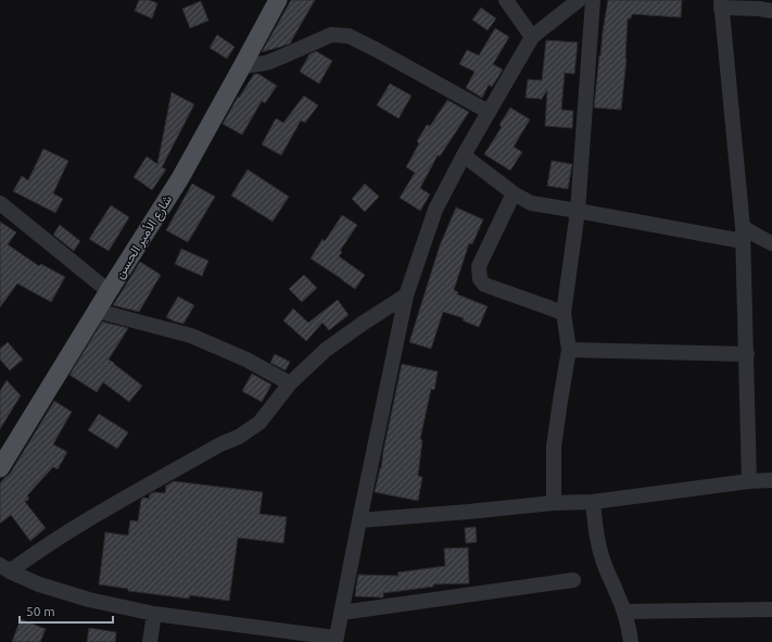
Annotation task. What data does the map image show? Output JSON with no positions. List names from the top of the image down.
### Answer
{
  "streets": {
    "main road": ["شارع الأمير الحسن"]
  },
  "scale_bar": "50 m"
}
